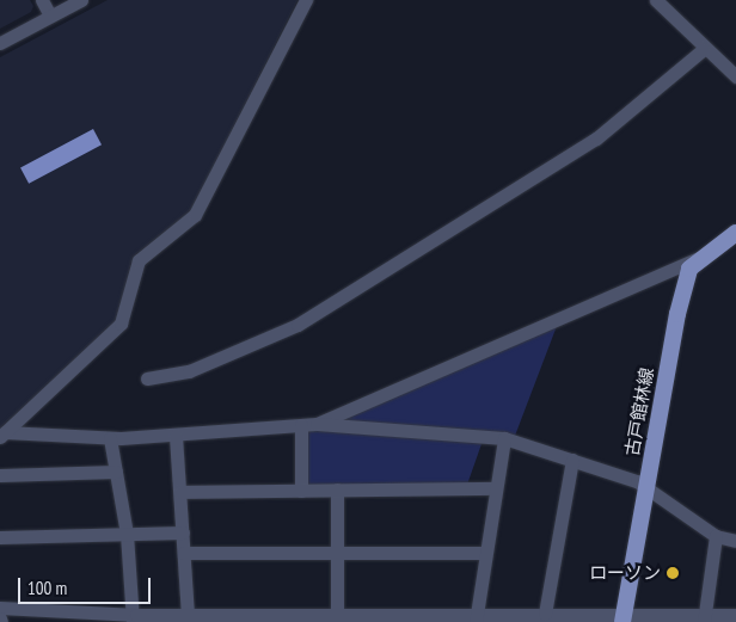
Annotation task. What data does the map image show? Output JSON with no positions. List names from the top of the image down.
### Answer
{
  "streets": {
    "main road": ["古戸館林線"]
  },
  "places": ["ローソン"],
  "scale_bar": "100 m"
}
